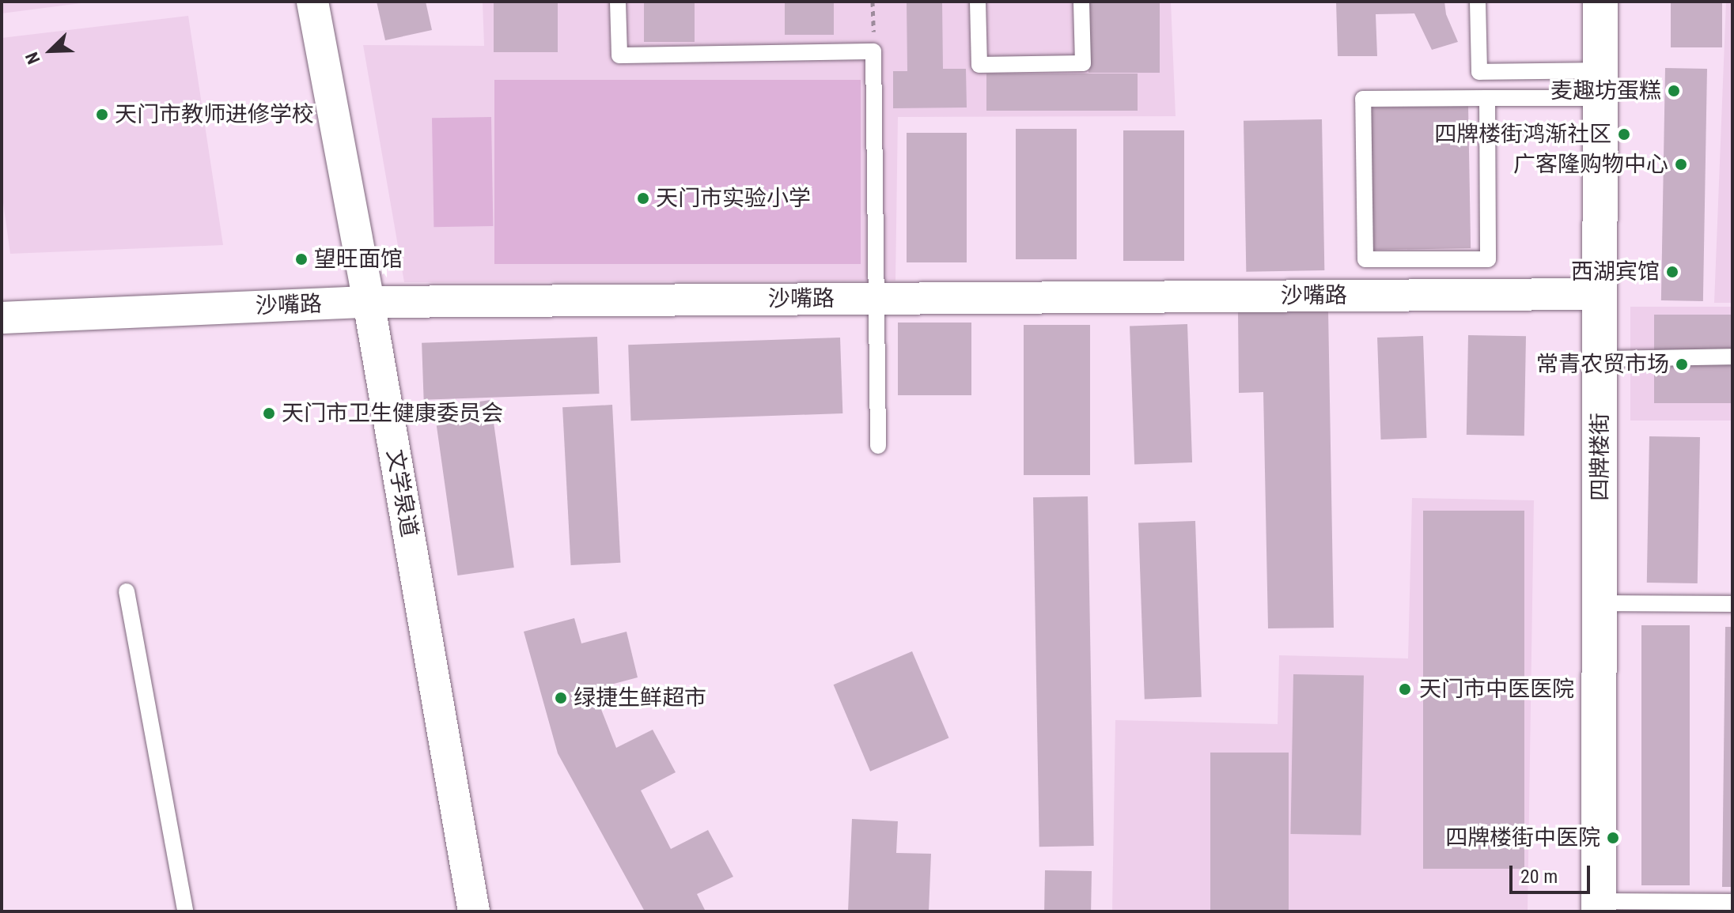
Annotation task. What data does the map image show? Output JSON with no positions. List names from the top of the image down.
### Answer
{
  "streets": {
    "street": ["沙嘴路", "四牌楼街", "文学泉道"]
  },
  "crossings": [
    ["沙嘴路", "四牌楼街"],
    ["沙嘴路", "文学泉道"]
  ],
  "places": [
    "麦趣坊蛋糕",
    "天门市教师进修学校",
    "四牌楼街鸿渐社区",
    "广客隆购物中心",
    "天门市实验小学",
    "望旺面馆",
    "西湖宾馆",
    "常青农贸市场",
    "天门市卫生健康委员会",
    "天门市中医医院",
    "绿捷生鲜超市",
    "四牌楼街中医院"
  ],
  "scale_bar": "20 m",
  "north": "bottom left"
}
